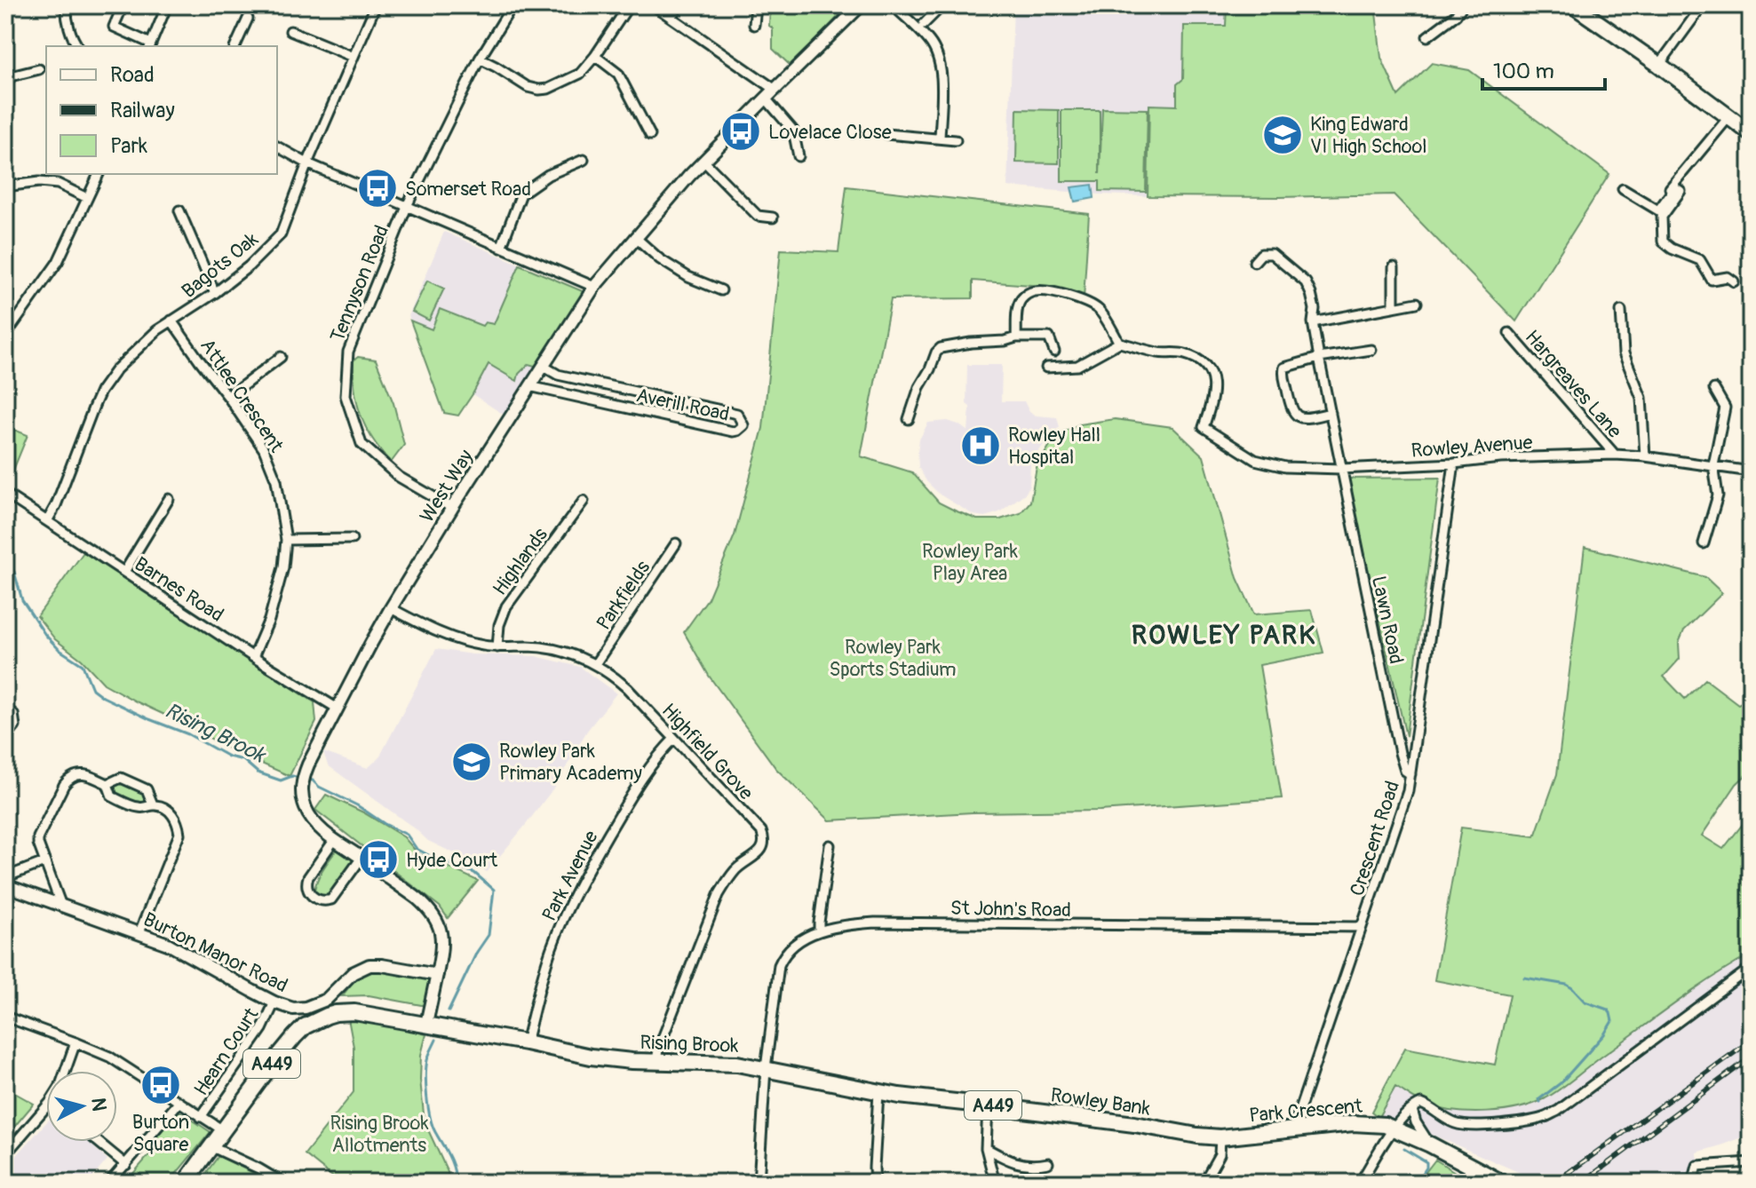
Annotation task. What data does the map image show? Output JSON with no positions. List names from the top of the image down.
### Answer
{
  "streets": {
    "highway": [
      "Rising Brook",
      "A449",
      "Rowley Bank",
      "Park Crescent"
    ],
    "street": [
      "Bagots Oak",
      "Tennyson Road",
      "Hargreaves Lane",
      "Attlee Crescent",
      "Averill Road",
      "Rowley Avenue",
      "West Way",
      "Highlands",
      "Barnes Road",
      "Parkfields",
      "Lawn Road",
      "Highfield Grove",
      "Crescent Road",
      "Park Avenue",
      "St John's Road",
      "Burton Manor Road",
      "Hearn Court"
    ]
  },
  "crossings": [
    ["Bagots Oak", "Attlee Crescent"],
    ["Bagots Oak", "Barnes Road"],
    ["Tennyson Road", "West Way"],
    ["Hargreaves Lane", "Rowley Avenue"],
    ["Attlee Crescent", "Barnes Road"],
    ["Averill Road", "West Way"],
    ["Rowley Avenue", "Lawn Road"],
    ["Rowley Avenue", "Crescent Road"],
    ["West Way", "Barnes Road"],
    ["West Way", "Highfield Grove"],
    ["West Way", "Burton Manor Road"],
    ["West Way", "Rising Brook"],
    ["Highlands", "Highfield Grove"],
    ["Parkfields", "Highfield Grove"],
    ["Lawn Road", "Crescent Road"],
    ["Highfield Grove", "Park Avenue"],
    ["Highfield Grove", "Rising Brook"],
    ["Crescent Road", "St John's Road"],
    ["Crescent Road", "Park Crescent"],
    ["Park Avenue", "Rising Brook"],
    ["St John's Road", "Rising Brook"],
    ["St John's Road", "Rowley Bank"],
    ["Burton Manor Road", "Hearn Court"],
    ["Rising Brook", "Rowley Bank"],
    ["A449", "Park Crescent"],
    ["Rowley Bank", "Park Crescent"]
  ],
  "districts": ["ROWLEY PARK"],
  "water": ["Rising Brook"],
  "parks": ["Rowley Park Play Area", "Rowley Park Sports Stadium", "Rising Brook Allotments"],
  "places": {
    "bus stop": [
      "Lovelace Close",
      "Somerset Road",
      "Hyde Court",
      "Burton Square"
    ],
    "school or university": ["King Edward VI High School", "Rowley Park Primary Academy"],
    "hospital": ["Rowley Hall Hospital"]
  },
  "legend": ["Road", "Railway", "Park"],
  "scale_bar": "100 m",
  "north": "right"
}
